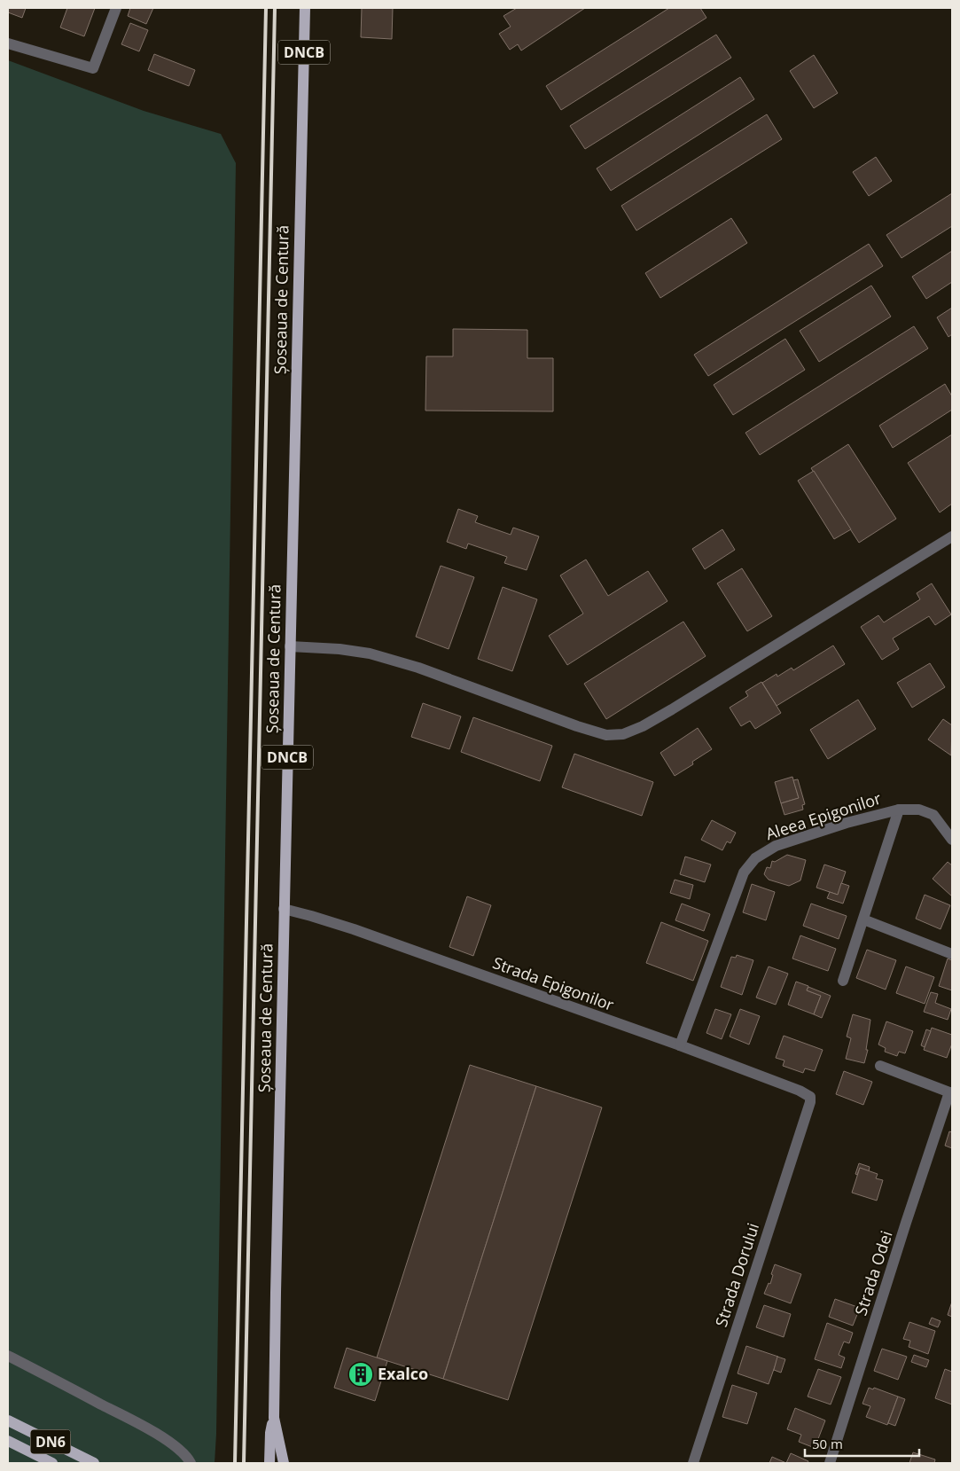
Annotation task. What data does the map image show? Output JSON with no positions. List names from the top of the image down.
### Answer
{
  "streets": {
    "main road": ["DNCB", "Șoseaua de Centură", "DN6"],
    "street": [
      "Aleea Epigonilor",
      "Strada Epigonilor",
      "Strada Odei",
      "Strada Dorului"
    ]
  },
  "crossings": [
    ["Șoseaua de Centură", "Strada Epigonilor"],
    ["Aleea Epigonilor", "Strada Epigonilor"],
    ["Strada Epigonilor", "Strada Dorului"]
  ],
  "places": {
    "building": ["Exalco"]
  },
  "scale_bar": "50 m"
}
